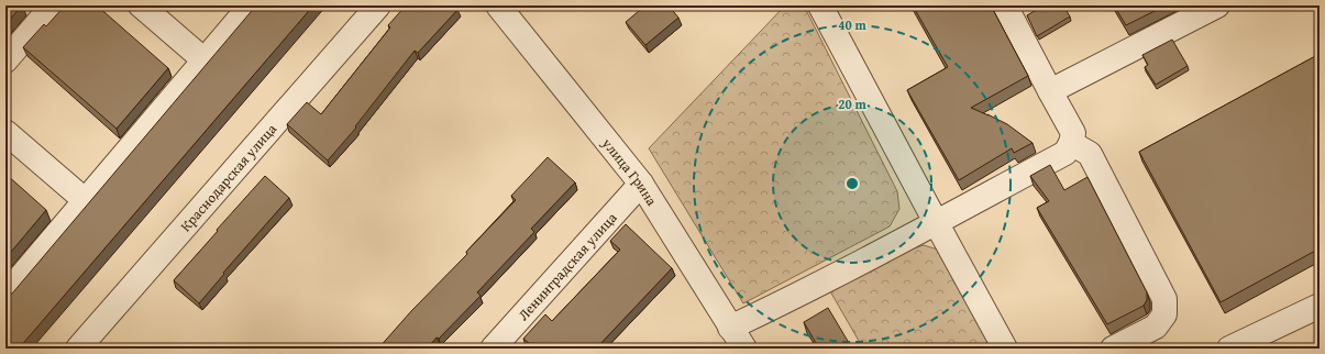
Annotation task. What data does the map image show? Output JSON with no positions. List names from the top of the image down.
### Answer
{
  "streets": {
    "street": ["улица Грина", "Краснодарская улица", "Ленинградская улица"]
  },
  "crossings": [
    ["улица Грина", "Ленинградская улица"]
  ],
  "rings": ["40 m", "20 m"]
}
